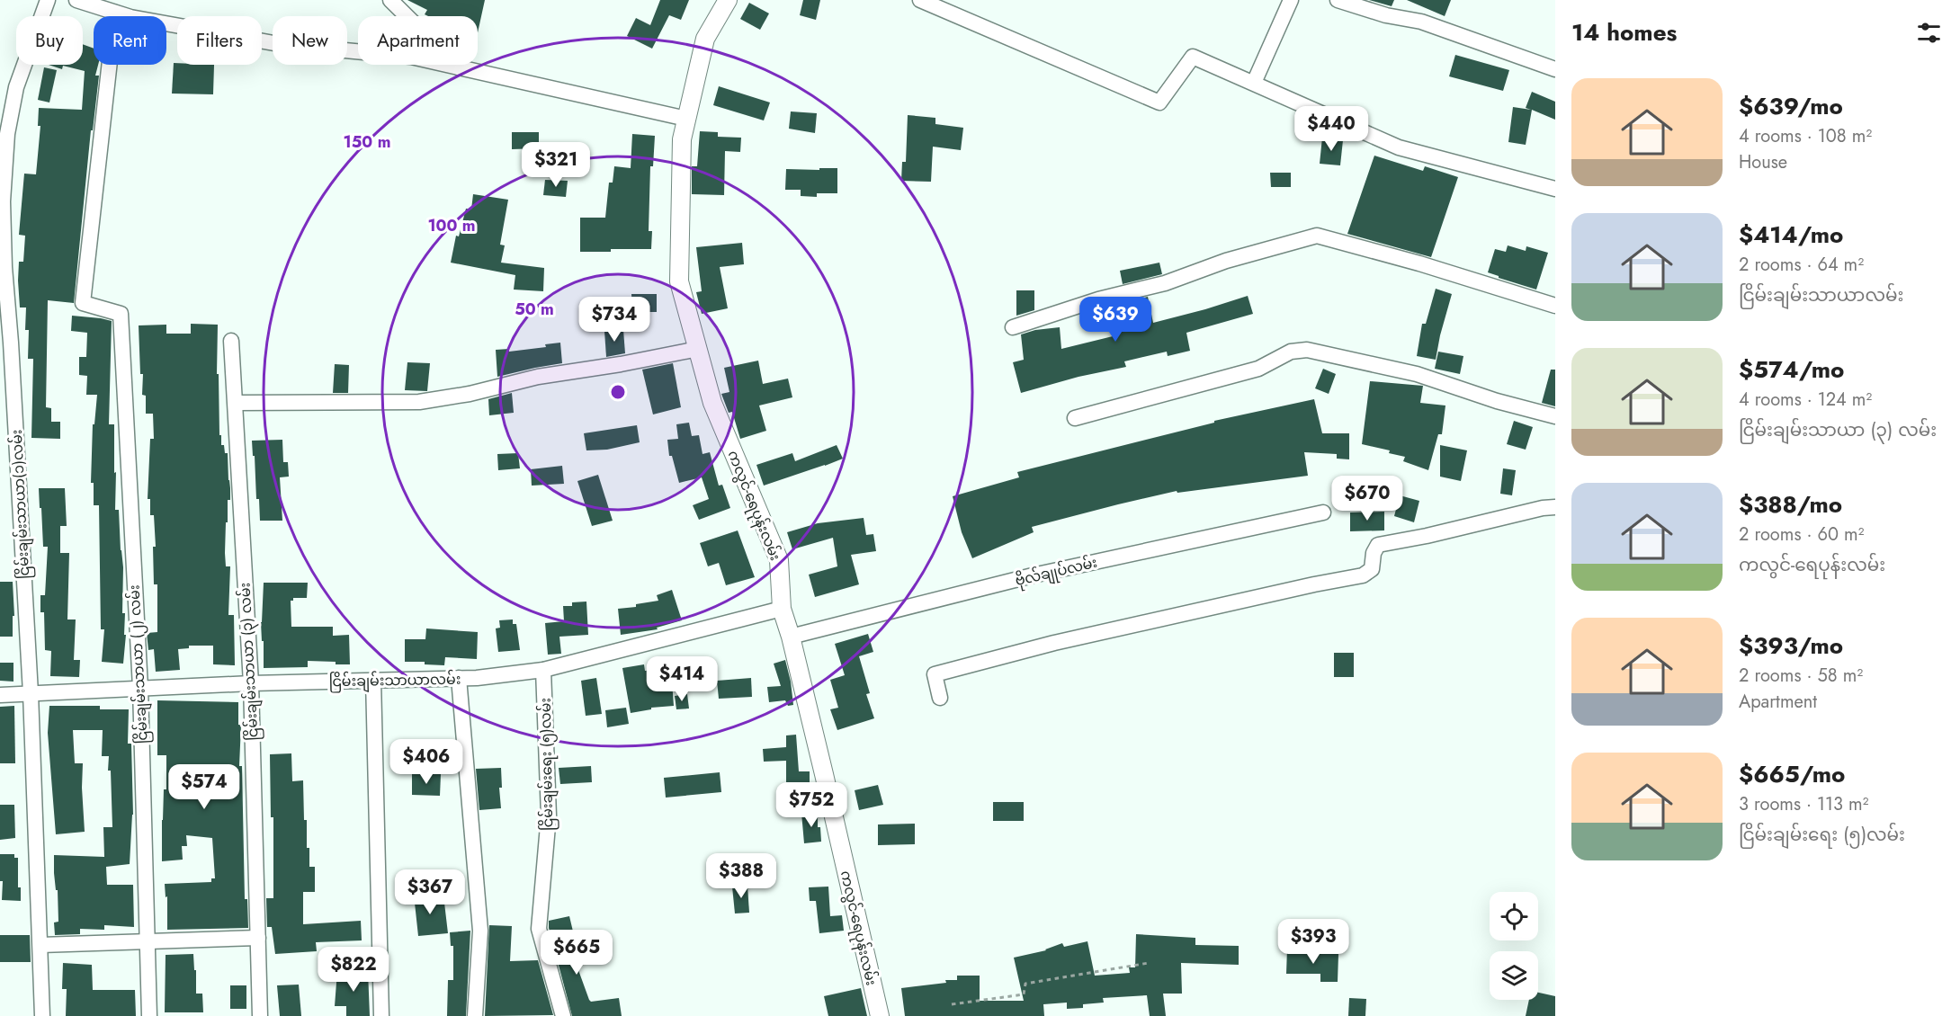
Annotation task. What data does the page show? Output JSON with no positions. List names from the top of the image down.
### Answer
{
  "streets": {
    "street": [
      "ငြိမ်းချမ်းသာယာ(၁)လမ်း",
      "ကလွင်-ရေပုန်းလမ်း",
      "ဗိုလ်ချုပ်လမ်း",
      "ငြိမ်းချမ်းသာယာ (၃) လမ်း",
      "ငြိမ်းချမ်းသာယာ (၂) လမ်း",
      "ငြိမ်းချမ်းသာယာလမ်း",
      "ငြိမ်းချမ်းရေး (၅)လမ်း"
    ]
  },
  "crossings": [
    ["ငြိမ်းချမ်းသာယာ(၁)လမ်း", "ငြိမ်းချမ်းသာယာလမ်း"],
    ["ကလွင်-ရေပုန်းလမ်း", "ဗိုလ်ချုပ်လမ်း"],
    ["ကလွင်-ရေပုန်းလမ်း", "ငြိမ်းချမ်းသာယာလမ်း"],
    ["ငြိမ်းချမ်းသာယာ (၃) လမ်း", "ငြိမ်းချမ်းသာယာလမ်း"],
    ["ငြိမ်းချမ်းသာယာ (၂) လမ်း", "ငြိမ်းချမ်းသာယာလမ်း"],
    ["ငြိမ်းချမ်းသာယာလမ်း", "ငြိမ်းချမ်းရေး (၅)လမ်း"]
  ],
  "page": {
    "heading": "14 homes",
    "chip": [
      "Buy",
      "Rent",
      "Filters",
      "New",
      "Apartment"
    ],
    "list": [
      {
        "name": "$639/mo",
        "note": "4 rooms · 108 m² · House"
      },
      {
        "name": "$414/mo",
        "note": "2 rooms · 64 m² · ငြိမ်းချမ်းသာယာလမ်း"
      },
      {
        "name": "$574/mo",
        "note": "4 rooms · 124 m² · ငြိမ်းချမ်းသာယာ (၃) လမ်း"
      },
      {
        "name": "$388/mo",
        "note": "2 rooms · 60 m² · ကလွင်-ရေပုန်းလမ်း"
      },
      {
        "name": "$393/mo",
        "note": "2 rooms · 58 m² · Apartment"
      },
      {
        "name": "$665/mo",
        "note": "3 rooms · 113 m² · ငြိမ်းချမ်းရေး (၅)လမ်း"
      }
    ],
    "price": [
      "$440",
      "$321",
      "$734",
      "$639",
      "$670",
      "$414",
      "$406",
      "$574",
      "$752",
      "$388",
      "$367",
      "$393",
      "$665",
      "$822"
    ]
  },
  "rings": ["150 m", "100 m", "50 m"]
}
